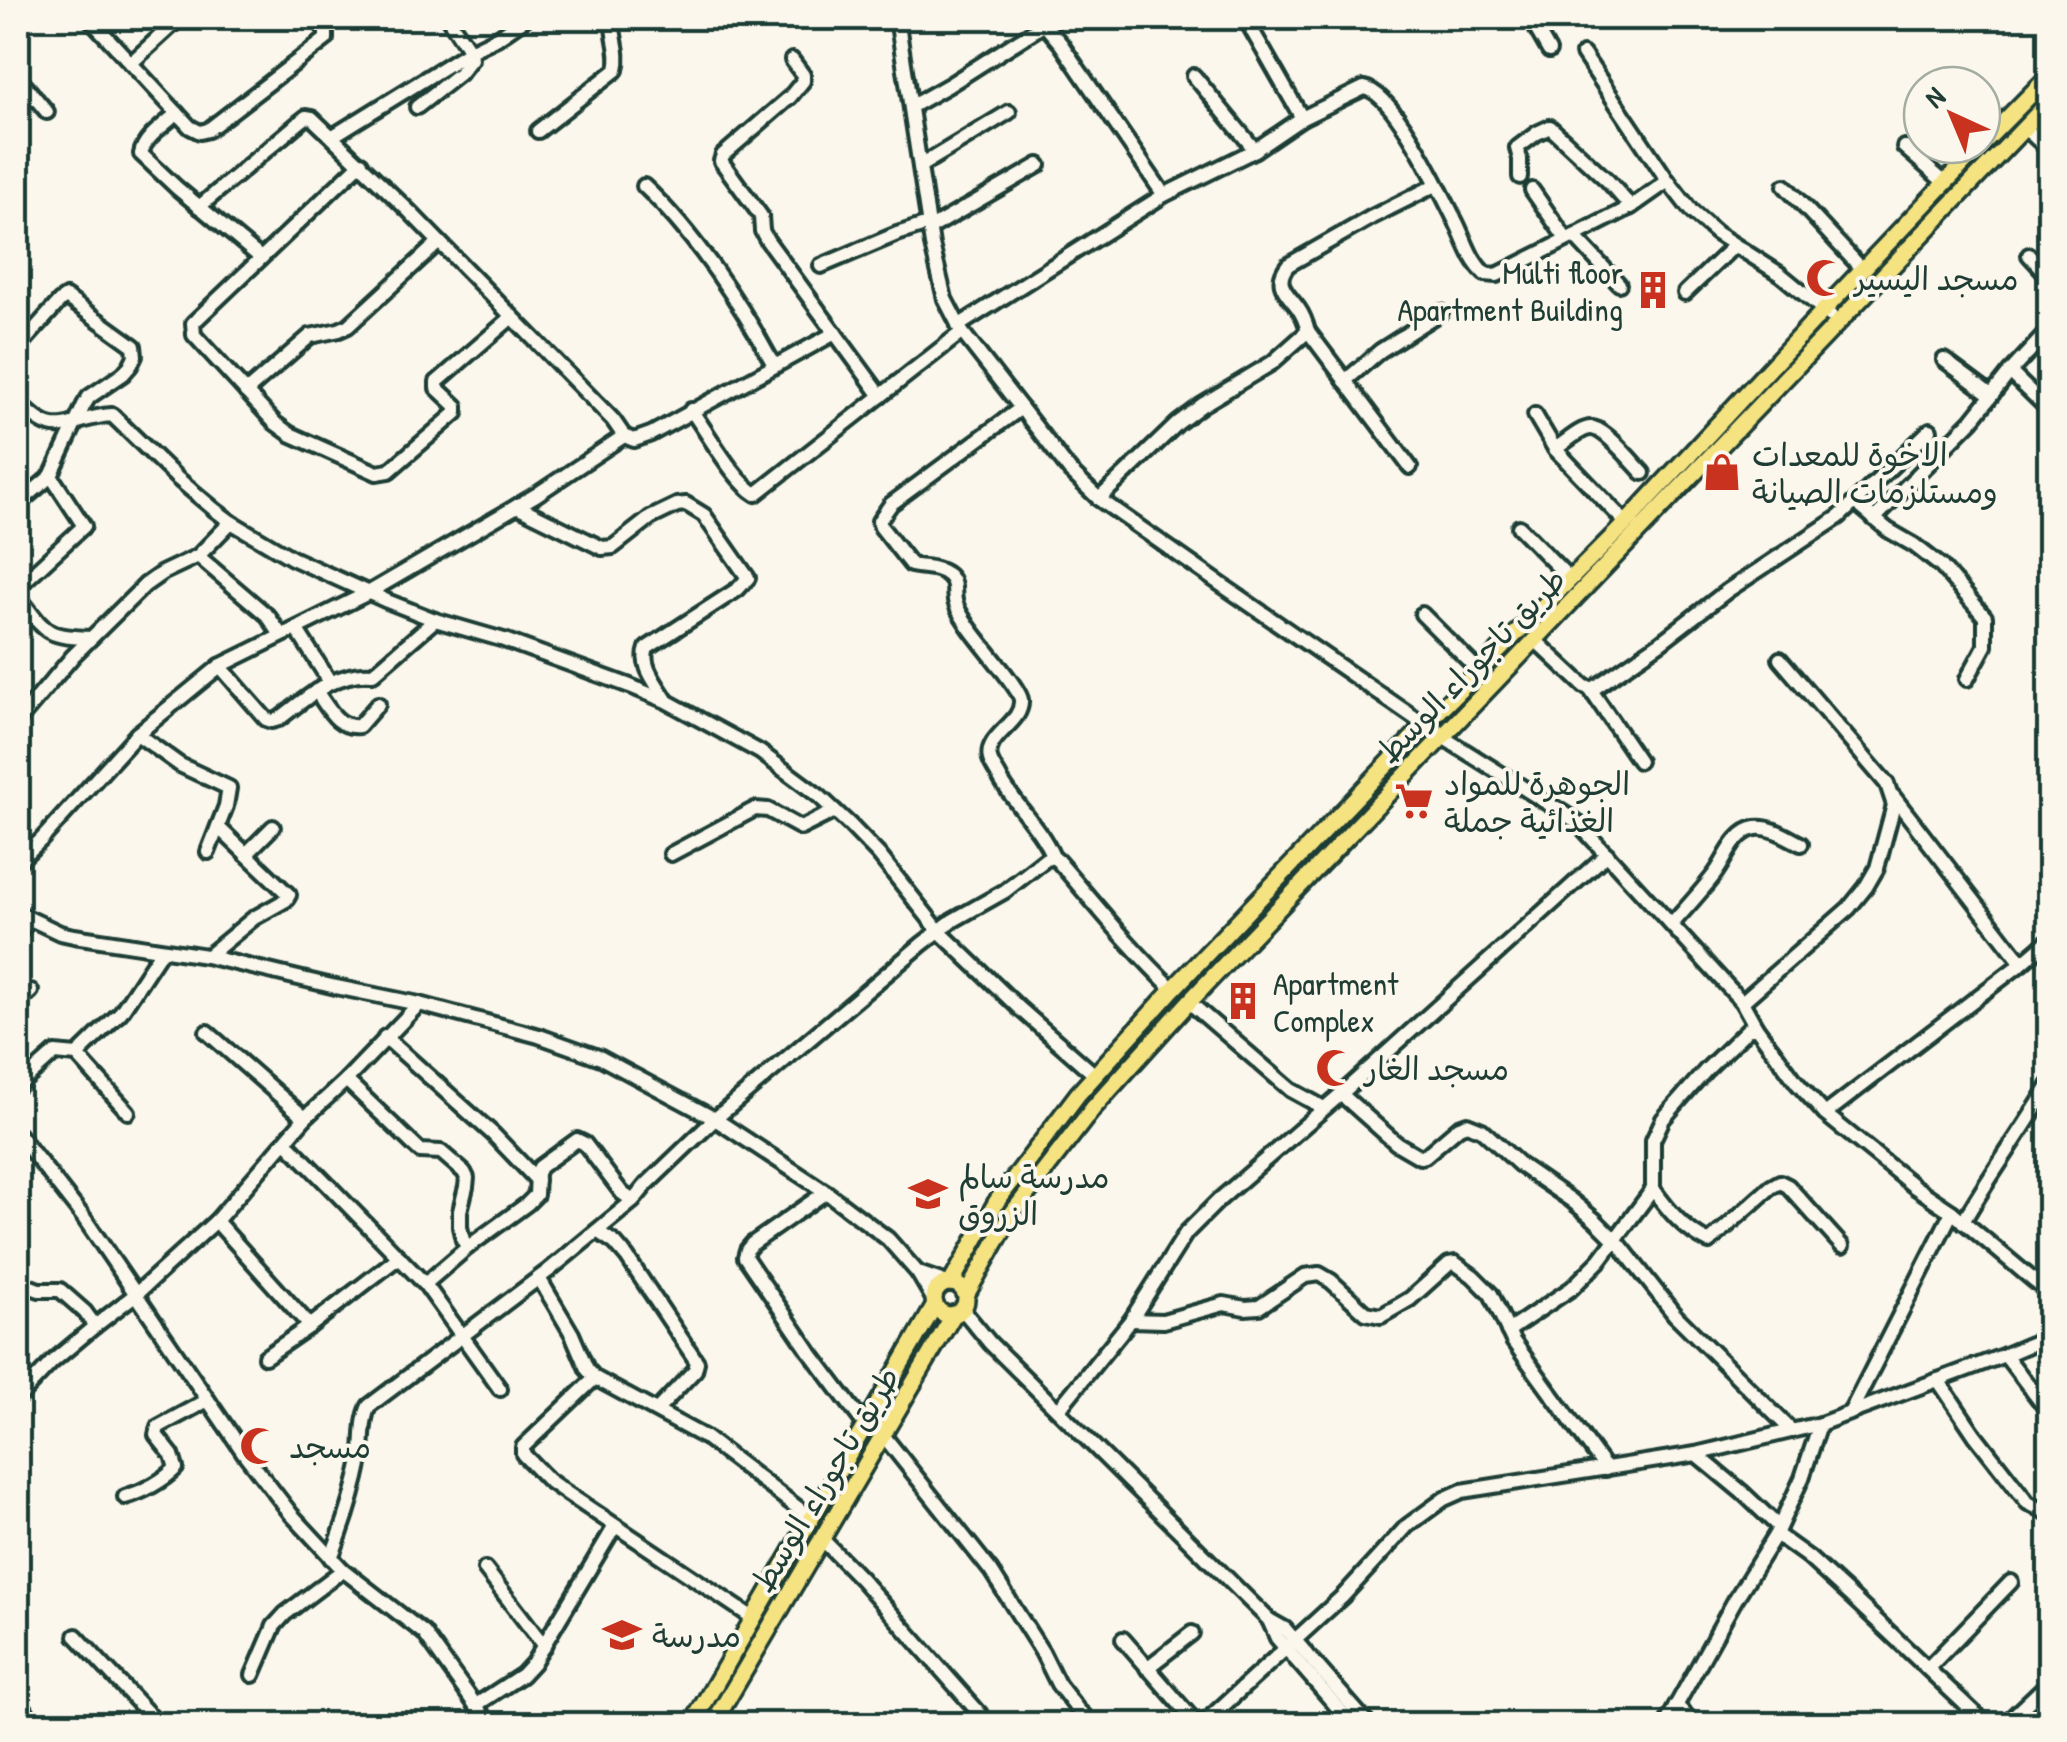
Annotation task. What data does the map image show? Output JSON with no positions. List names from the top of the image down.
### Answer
{
  "streets": {
    "main road": ["طريق تاجوراء الوسط"]
  },
  "places": {
    "mosque": ["مسجد اليسير", "مسجد الغار", "مسجد"],
    "building": ["Multi floor Apartment Building", "Apartment Complex"],
    "shop": ["الاخوة للمعدات ومستلزمات الصيانة"],
    "supermarket": ["الجوهرة للمواد الغذائية جملة"],
    "school or university": ["مدرسة سالم الزروق", "مدرسة"]
  },
  "north": "top left"
}
